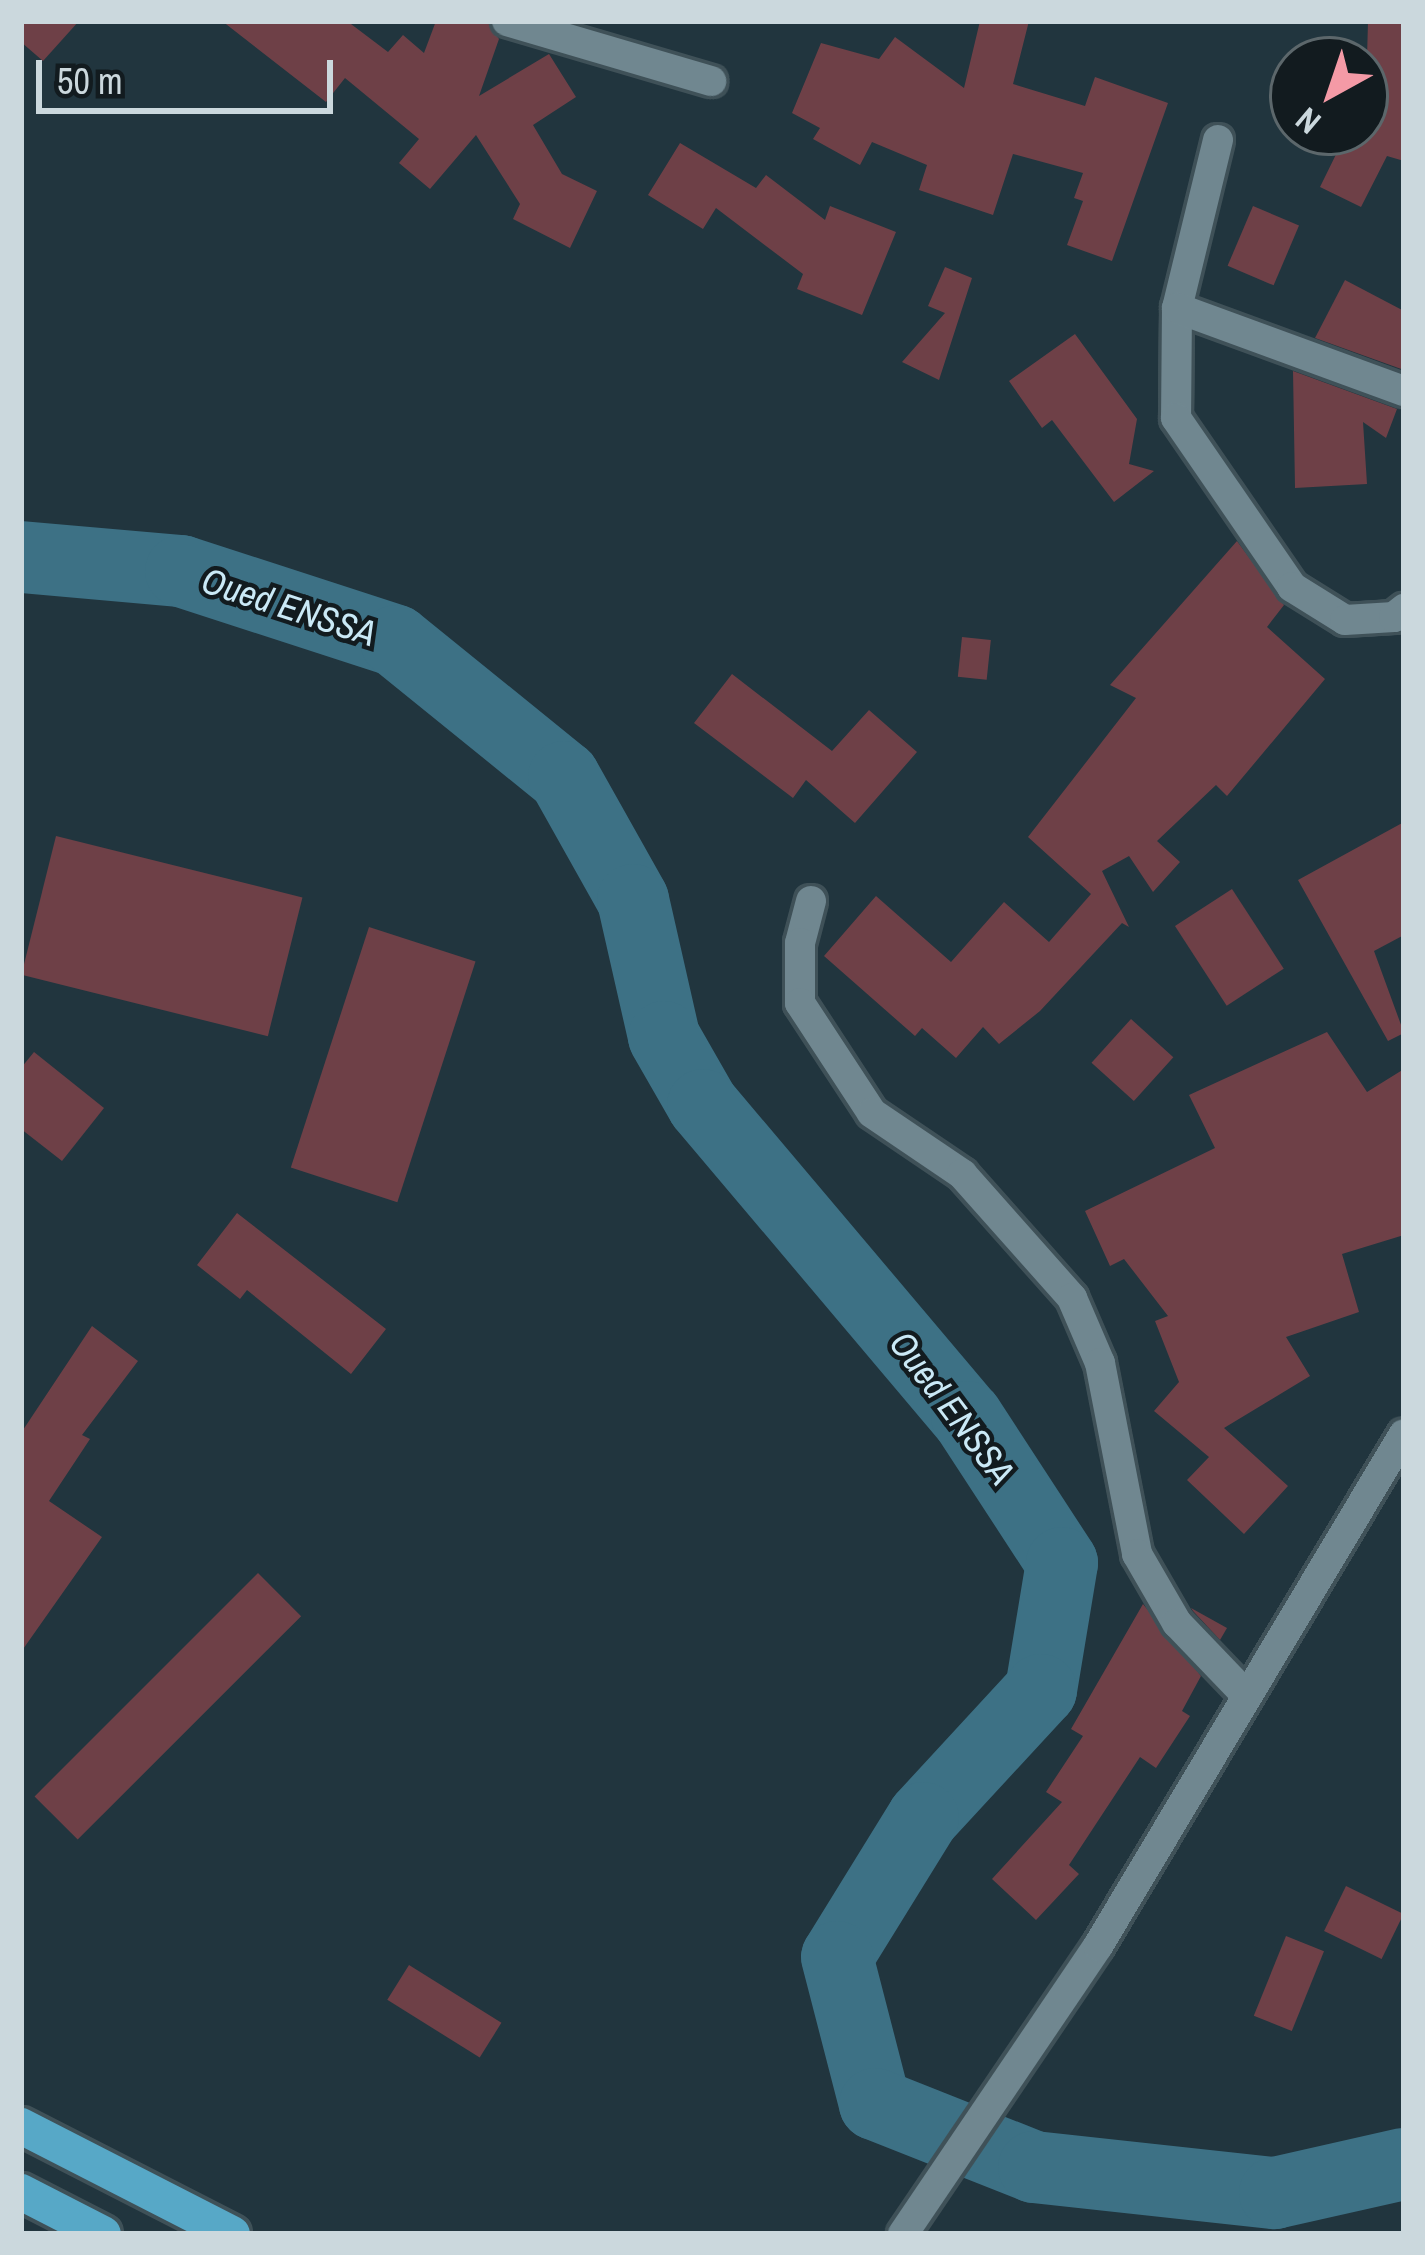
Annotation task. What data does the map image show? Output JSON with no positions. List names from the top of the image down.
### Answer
{
  "water": ["Oued ENSSA"],
  "scale_bar": "50 m",
  "north": "bottom left"
}
